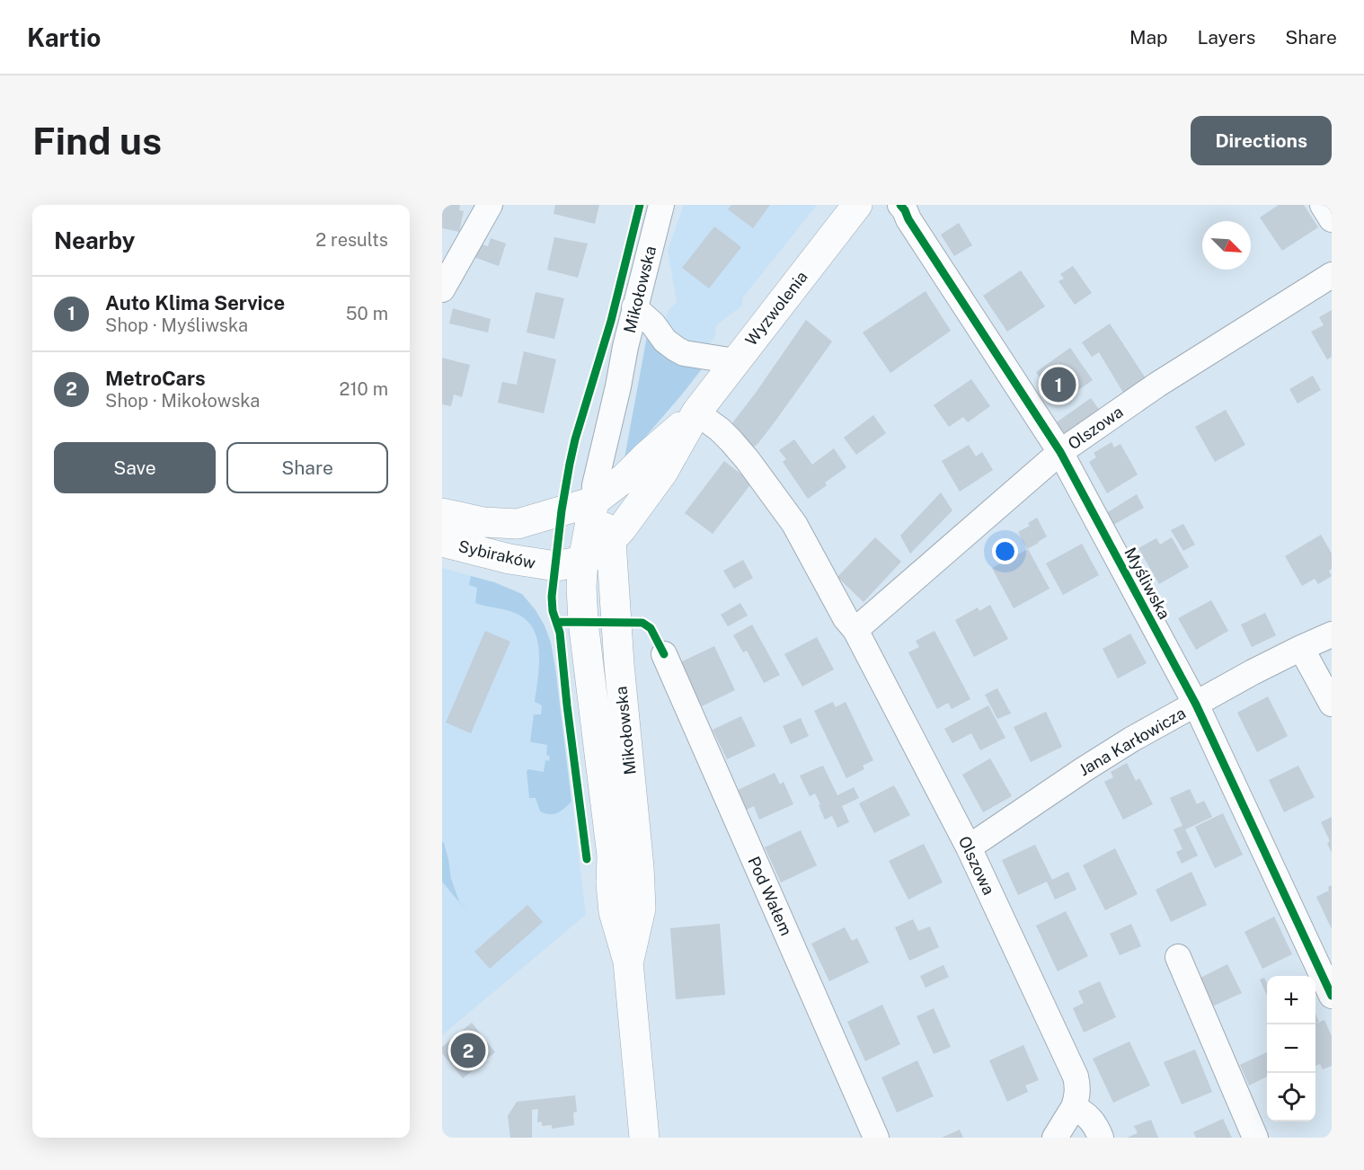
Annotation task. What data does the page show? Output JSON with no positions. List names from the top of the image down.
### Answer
{
  "streets": {
    "main road": ["Mikołowska", "Wyzwolenia", "Sybiraków"],
    "street": [
      "Olszowa",
      "Myśliwska",
      "Jana Karłowicza",
      "Pod Wałem"
    ]
  },
  "crossings": [
    ["Mikołowska", "Wyzwolenia"],
    ["Mikołowska", "Sybiraków"],
    ["Wyzwolenia", "Olszowa"],
    ["Wyzwolenia", "Sybiraków"],
    ["Olszowa", "Myśliwska"],
    ["Olszowa", "Jana Karłowicza"],
    ["Myśliwska", "Jana Karłowicza"]
  ],
  "north": "bottom right",
  "page": {
    "header": "Kartio",
    "nav": ["Map", "Layers", "Share"],
    "buttons": [
      "Directions",
      ["Save", "Share"]
    ],
    "title": "Find us",
    "heading": ["Nearby", "2 results"],
    "list": [
      {
        "mark": "1",
        "name": "Auto Klima Service",
        "note": "Shop · Myśliwska",
        "value": "50 m"
      },
      {
        "mark": "2",
        "name": "MetroCars",
        "note": "Shop · Mikołowska",
        "value": "210 m"
      }
    ],
    "pins": ["1", "2"],
    "map_buttons": ["+", "−"]
  }
}
